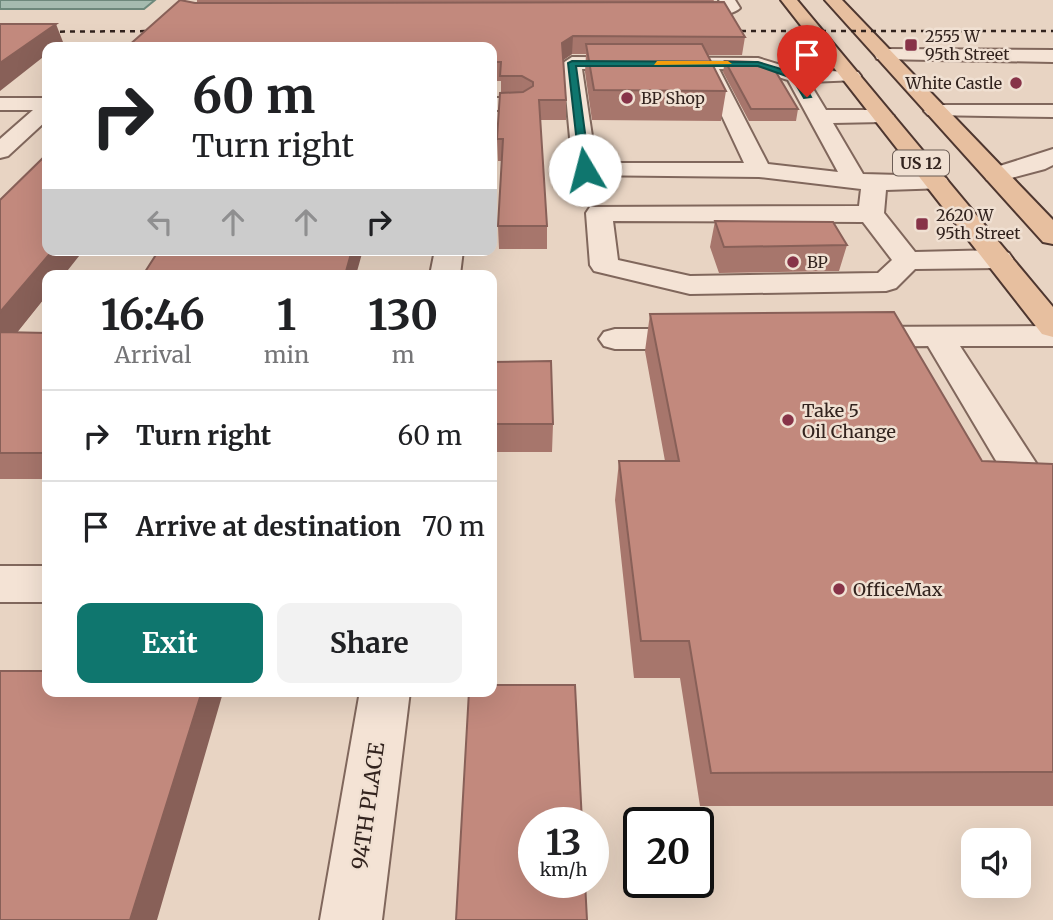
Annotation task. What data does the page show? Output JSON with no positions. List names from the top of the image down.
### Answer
{
  "streets": {
    "main road": ["US 12"],
    "street": ["94TH PLACE"]
  },
  "places": {
    "transit": ["2555 W 95th Street", "2620 W 95th Street"],
    "other": [
      "White Castle",
      "BP Shop",
      "BP",
      "Take 5 Oil Change",
      "OfficeMax"
    ]
  },
  "page": {
    "turn": ["60 m", "Turn right"],
    "eta": [
      "16:46",
      "Arrival",
      "1",
      "min",
      "130",
      "m"
    ],
    "list": [
      {
        "name": "Turn right",
        "value": "60 m"
      },
      {
        "name": "Arrive at destination",
        "value": "70 m"
      }
    ],
    "buttons": ["Exit", "Share"],
    "speed": "13 km/h",
    "limit": "20"
  }
}
